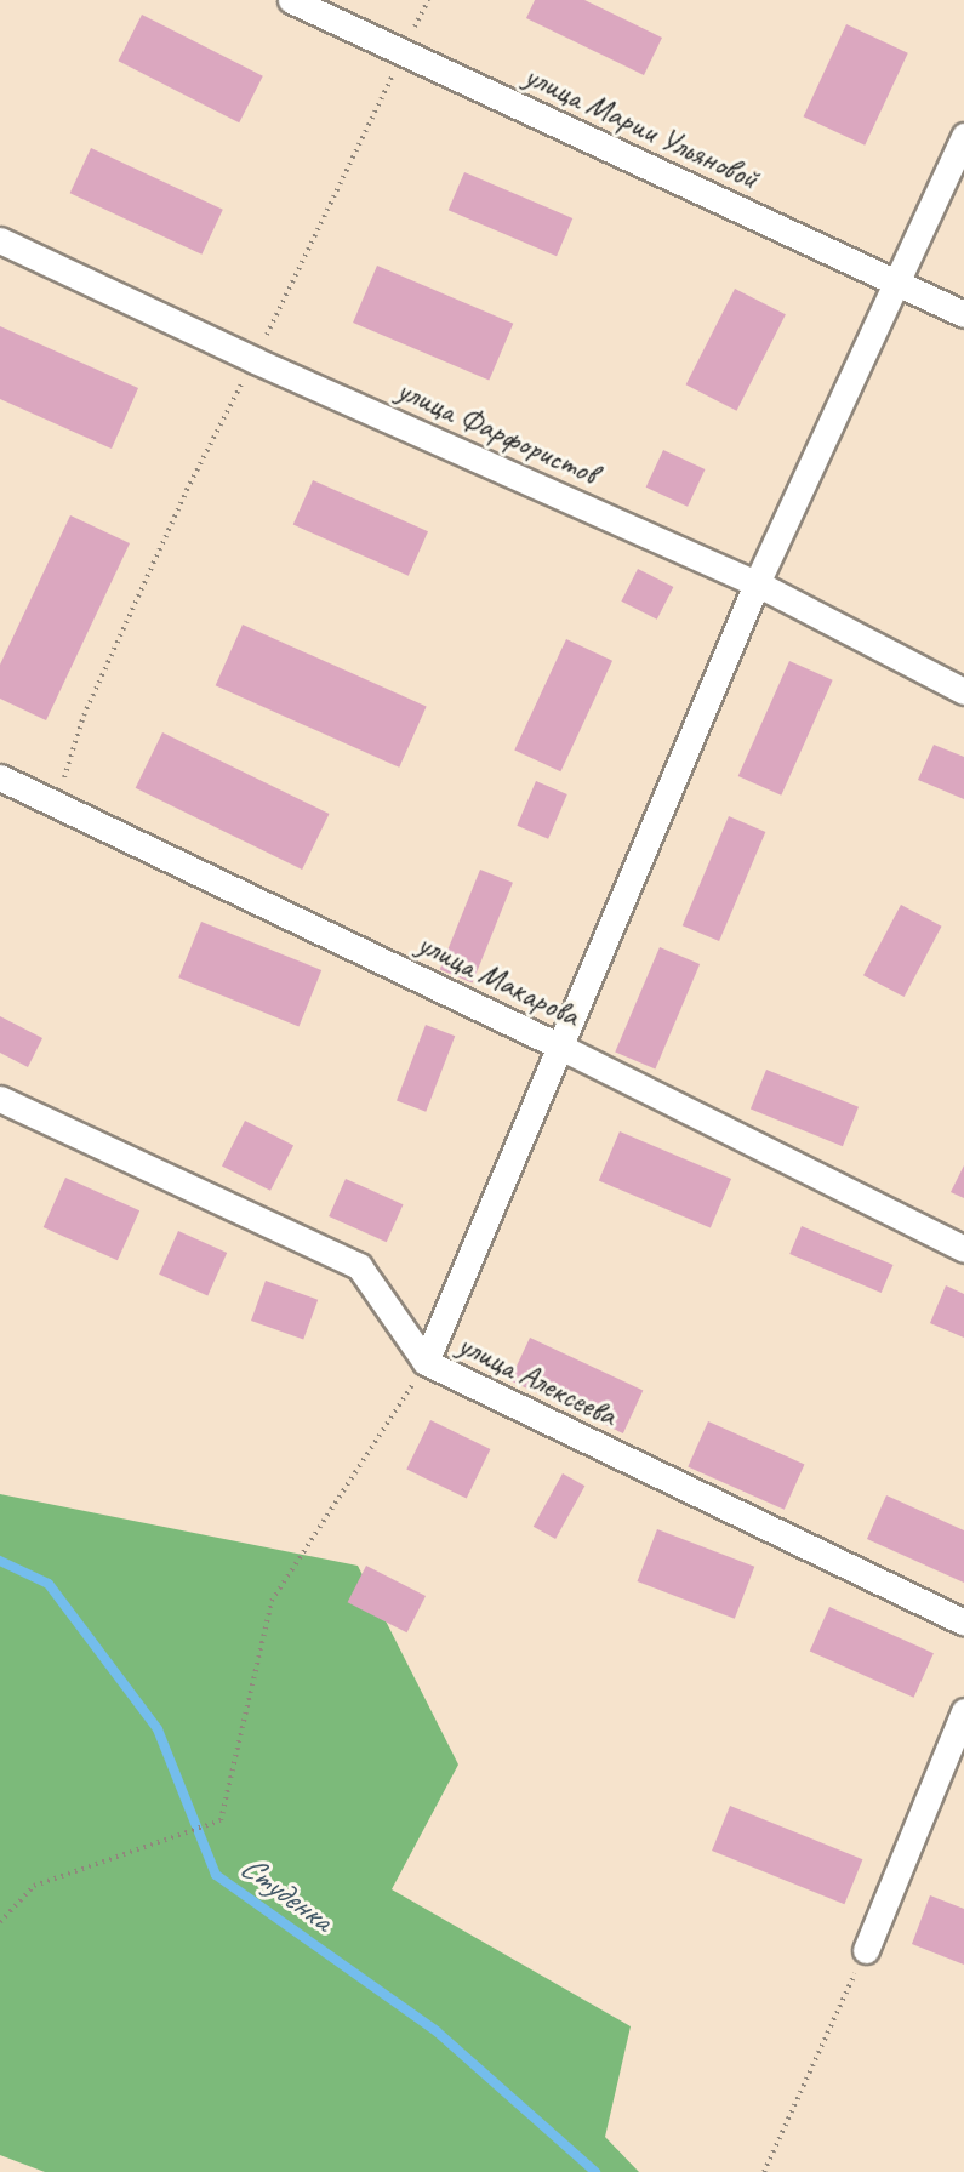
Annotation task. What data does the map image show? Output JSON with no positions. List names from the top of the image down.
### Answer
{
  "streets": {
    "street": [
      "улица Марии Ульяновой",
      "улица Фарфористов",
      "улица Макарова",
      "улица Алексеева"
    ]
  },
  "water": ["Студенка"]
}
